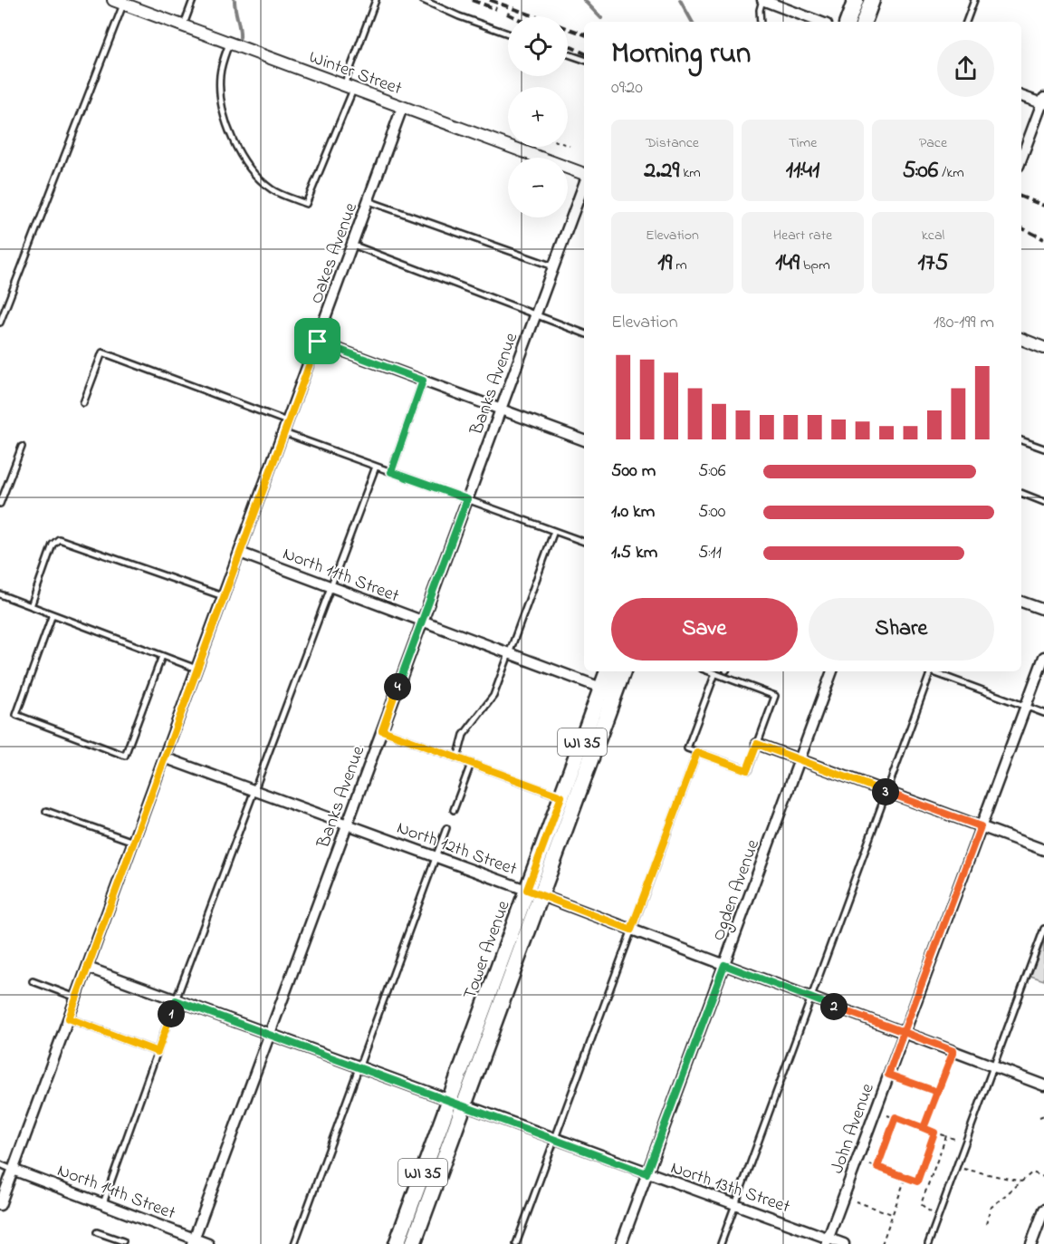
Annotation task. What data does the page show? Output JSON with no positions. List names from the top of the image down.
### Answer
{
  "streets": {
    "main road": ["WI 35", "Tower Avenue"],
    "street": [
      "Winter Street",
      "Oakes Avenue",
      "Banks Avenue",
      "North 11th Street",
      "North 12th Street",
      "Ogden Avenue",
      "John Avenue",
      "North 13th Street",
      "North 14th Street"
    ]
  },
  "crossings": [
    ["Winter Street", "Oakes Avenue"],
    ["Oakes Avenue", "North 11th Street"],
    ["Oakes Avenue", "North 12th Street"],
    ["Oakes Avenue", "North 13th Street"],
    ["Oakes Avenue", "North 14th Street"],
    ["Banks Avenue", "North 11th Street"],
    ["Banks Avenue", "North 12th Street"],
    ["Banks Avenue", "North 13th Street"],
    ["Banks Avenue", "North 14th Street"],
    ["North 11th Street", "Tower Avenue"],
    ["North 12th Street", "Ogden Avenue"],
    ["North 12th Street", "Tower Avenue"],
    ["North 12th Street", "John Avenue"],
    ["Ogden Avenue", "North 13th Street"],
    ["Tower Avenue", "North 13th Street"],
    ["John Avenue", "North 13th Street"]
  ],
  "page": {
    "map_buttons": ["+", "−"],
    "heading": ["Morning run", "09:20"],
    "stats": [
      ["Distance", "2.29 km"],
      ["Time", "11:41"],
      ["Pace", "5:06 /km"],
      ["Elevation", "19 m"],
      ["Heart rate", "149 bpm"],
      ["kcal", "175"]
    ],
    "chart": ["Elevation", "180–199 m"],
    "list": [
      {
        "name": "500 m",
        "note": "5:06"
      },
      {
        "name": "1.0 km",
        "note": "5:00"
      },
      {
        "name": "1.5 km",
        "note": "5:11"
      }
    ],
    "buttons": ["Save", "Share"],
    "pins": [
      "4",
      "3",
      "2",
      "1"
    ]
  }
}
